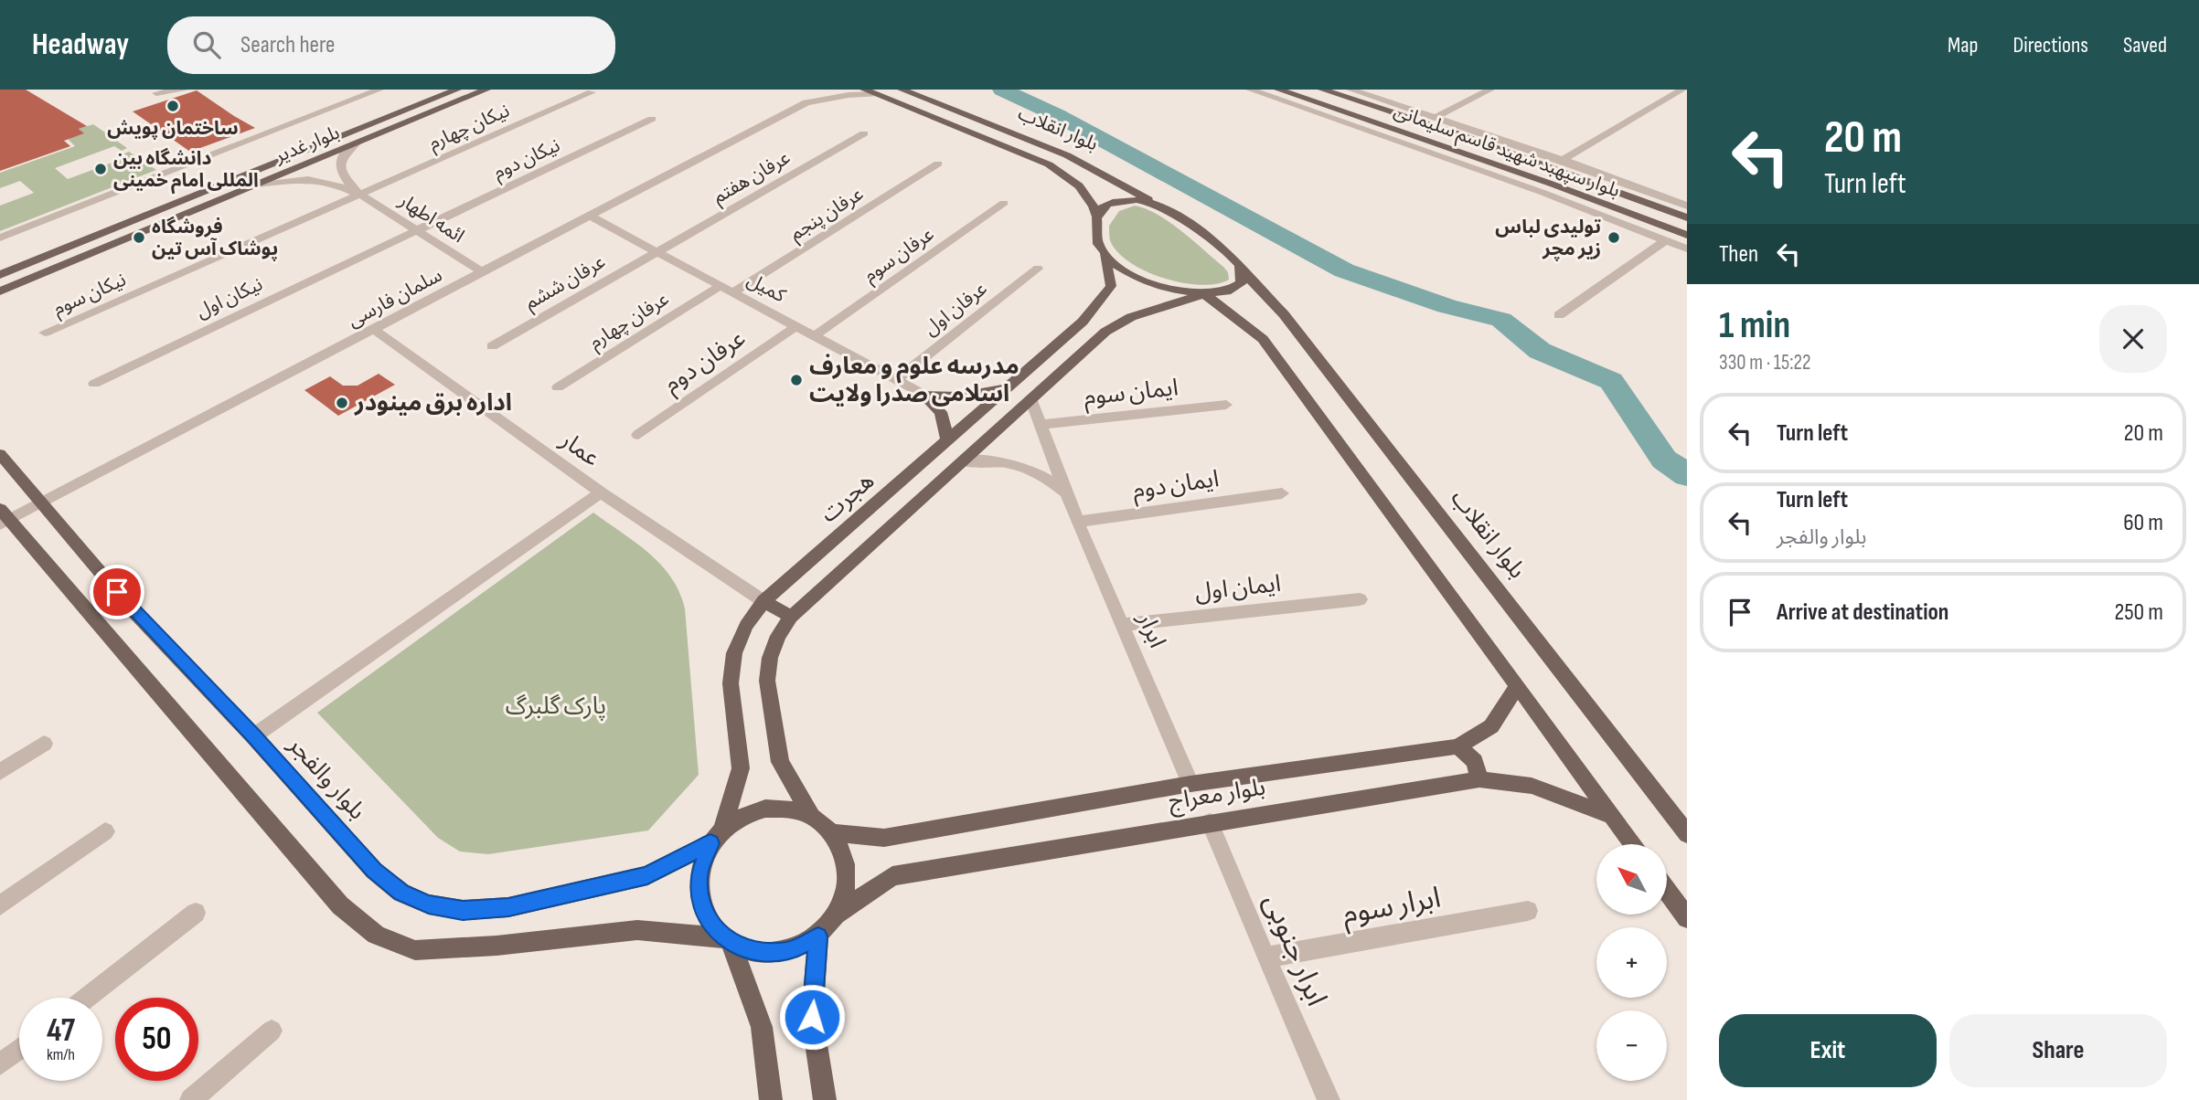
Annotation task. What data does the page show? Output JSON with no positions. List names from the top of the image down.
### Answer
{
  "streets": {
    "main road": [
      "بلوار انقلاب",
      "بلوار غدیر",
      "بلوار سپهبد شهید قاسم سلیمانی",
      "هجرت",
      "بلوار والفجر",
      "بلوار معراج"
    ],
    "street": [
      "نیکان چهارم",
      "نیکان دوم",
      "عرفان هفتم",
      "عرفان پنجم",
      "ائمه اطهار",
      "عرفان سوم",
      "عرفان ششم",
      "کمیل",
      "نیکان سوم",
      "نیکان اول",
      "سلمان فارسی",
      "عرفان اول",
      "عرفان چهارم",
      "عرفان دوم",
      "ایمان سوم",
      "عمار",
      "ایمان دوم",
      "ایمان اول",
      "ابرار",
      "ابرار سوم",
      "ابرار جنوبی"
    ]
  },
  "crossings": [
    ["نیکان چهارم", "ائمه اطهار"],
    ["نیکان چهارم", "نیکان سوم"],
    ["بلوار انقلاب", "سلمان فارسی"],
    ["بلوار انقلاب", "هجرت"],
    ["بلوار غدیر", "ائمه اطهار"],
    ["نیکان دوم", "ائمه اطهار"],
    ["نیکان دوم", "نیکان اول"],
    ["عرفان هفتم", "عرفان ششم"],
    ["عرفان هفتم", "کمیل"],
    ["عرفان پنجم", "کمیل"],
    ["ائمه اطهار", "نیکان سوم"],
    ["ائمه اطهار", "نیکان اول"],
    ["ائمه اطهار", "سلمان فارسی"],
    ["عرفان سوم", "کمیل"],
    ["عرفان ششم", "کمیل"],
    ["کمیل", "سلمان فارسی"],
    ["کمیل", "عرفان اول"],
    ["کمیل", "عرفان چهارم"],
    ["کمیل", "عرفان دوم"],
    ["سلمان فارسی", "عمار"],
    ["سلمان فارسی", "بلوار والفجر"],
    ["ایمان سوم", "ابرار"],
    ["عمار", "هجرت"],
    ["ایمان دوم", "ابرار"],
    ["هجرت", "ابرار"],
    ["هجرت", "بلوار والفجر"],
    ["هجرت", "بلوار معراج"],
    ["ایمان اول", "ابرار"],
    ["ابرار", "بلوار معراج"],
    ["بلوار والفجر", "بلوار معراج"],
    ["بلوار معراج", "ابرار جنوبی"],
    ["ابرار سوم", "ابرار جنوبی"]
  ],
  "parks": ["پارک گلبرگ"],
  "places": [
    "ساختمان پویش",
    "دانشگاه بین المللی امام خمینی",
    "فروشگاه پوشاک آس تین",
    "تولیدی لباس زیر مچر",
    "مدرسه علوم و معارف اسلامی صدرا ولایت",
    "اداره برق مینودر"
  ],
  "north": "top left",
  "page": {
    "header": "Headway",
    "search": "Search here",
    "nav": ["Map", "Directions", "Saved"],
    "turn": ["20 m", "Turn left"],
    "then": "Then",
    "heading": ["1 min", "330 m · 15:22"],
    "list": [
      {
        "name": "Turn left",
        "value": "20 m"
      },
      {
        "name": "Turn left",
        "note": "بلوار والفجر",
        "value": "60 m"
      },
      {
        "name": "Arrive at destination",
        "value": "250 m"
      }
    ],
    "map_buttons": ["+", "−"],
    "speed": "47 km/h",
    "limit": "50",
    "buttons": ["Exit", "Share"]
  }
}
